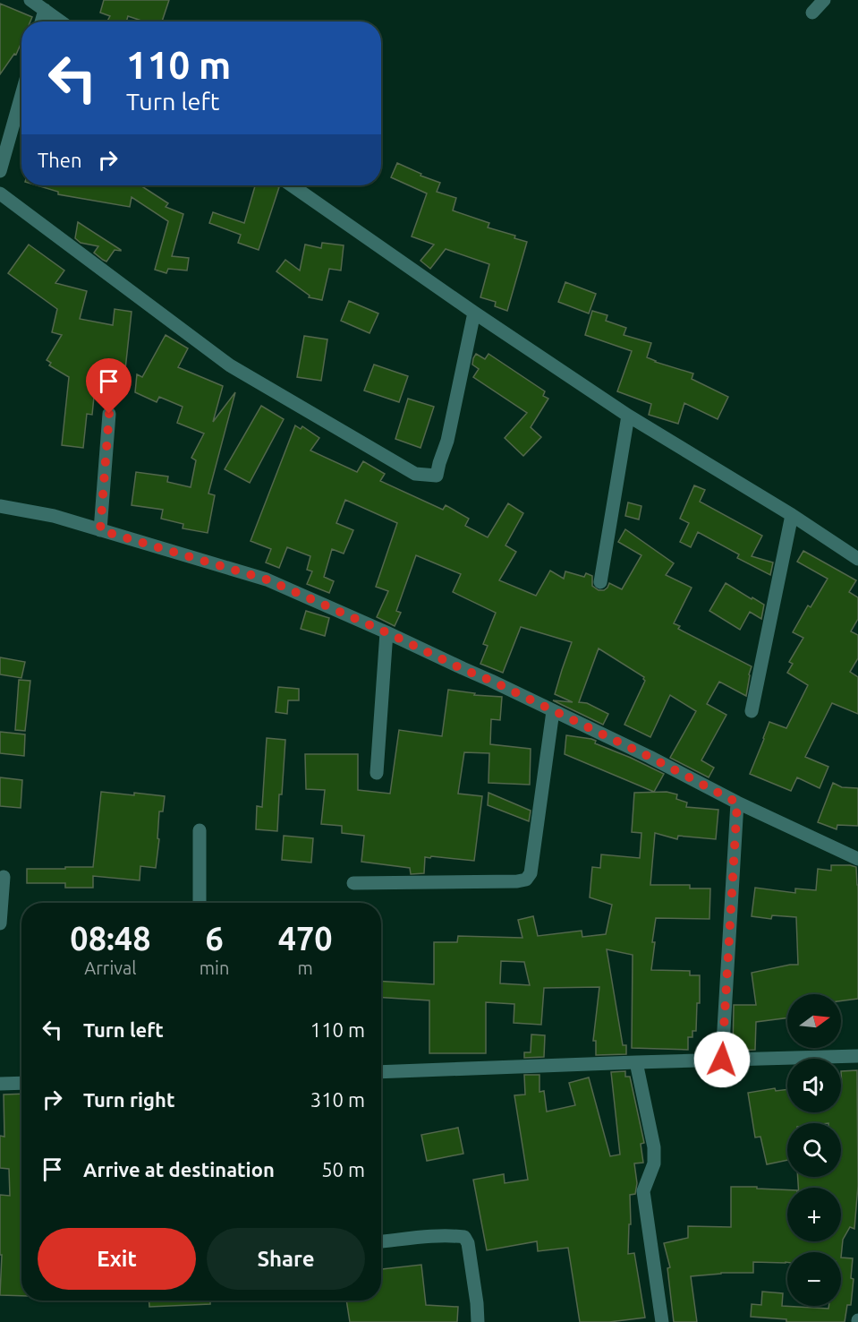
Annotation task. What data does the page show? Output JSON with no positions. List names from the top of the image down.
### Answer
{
  "north": "right",
  "page": {
    "turn": ["110 m", "Turn left"],
    "then": "Then",
    "eta": [
      "08:48",
      "Arrival",
      "6",
      "min",
      "470",
      "m"
    ],
    "map_buttons": ["+", "−"],
    "list": [
      {
        "name": "Turn left",
        "value": "110 m"
      },
      {
        "name": "Turn right",
        "value": "310 m"
      },
      {
        "name": "Arrive at destination",
        "value": "50 m"
      }
    ],
    "buttons": ["Exit", "Share"]
  }
}
